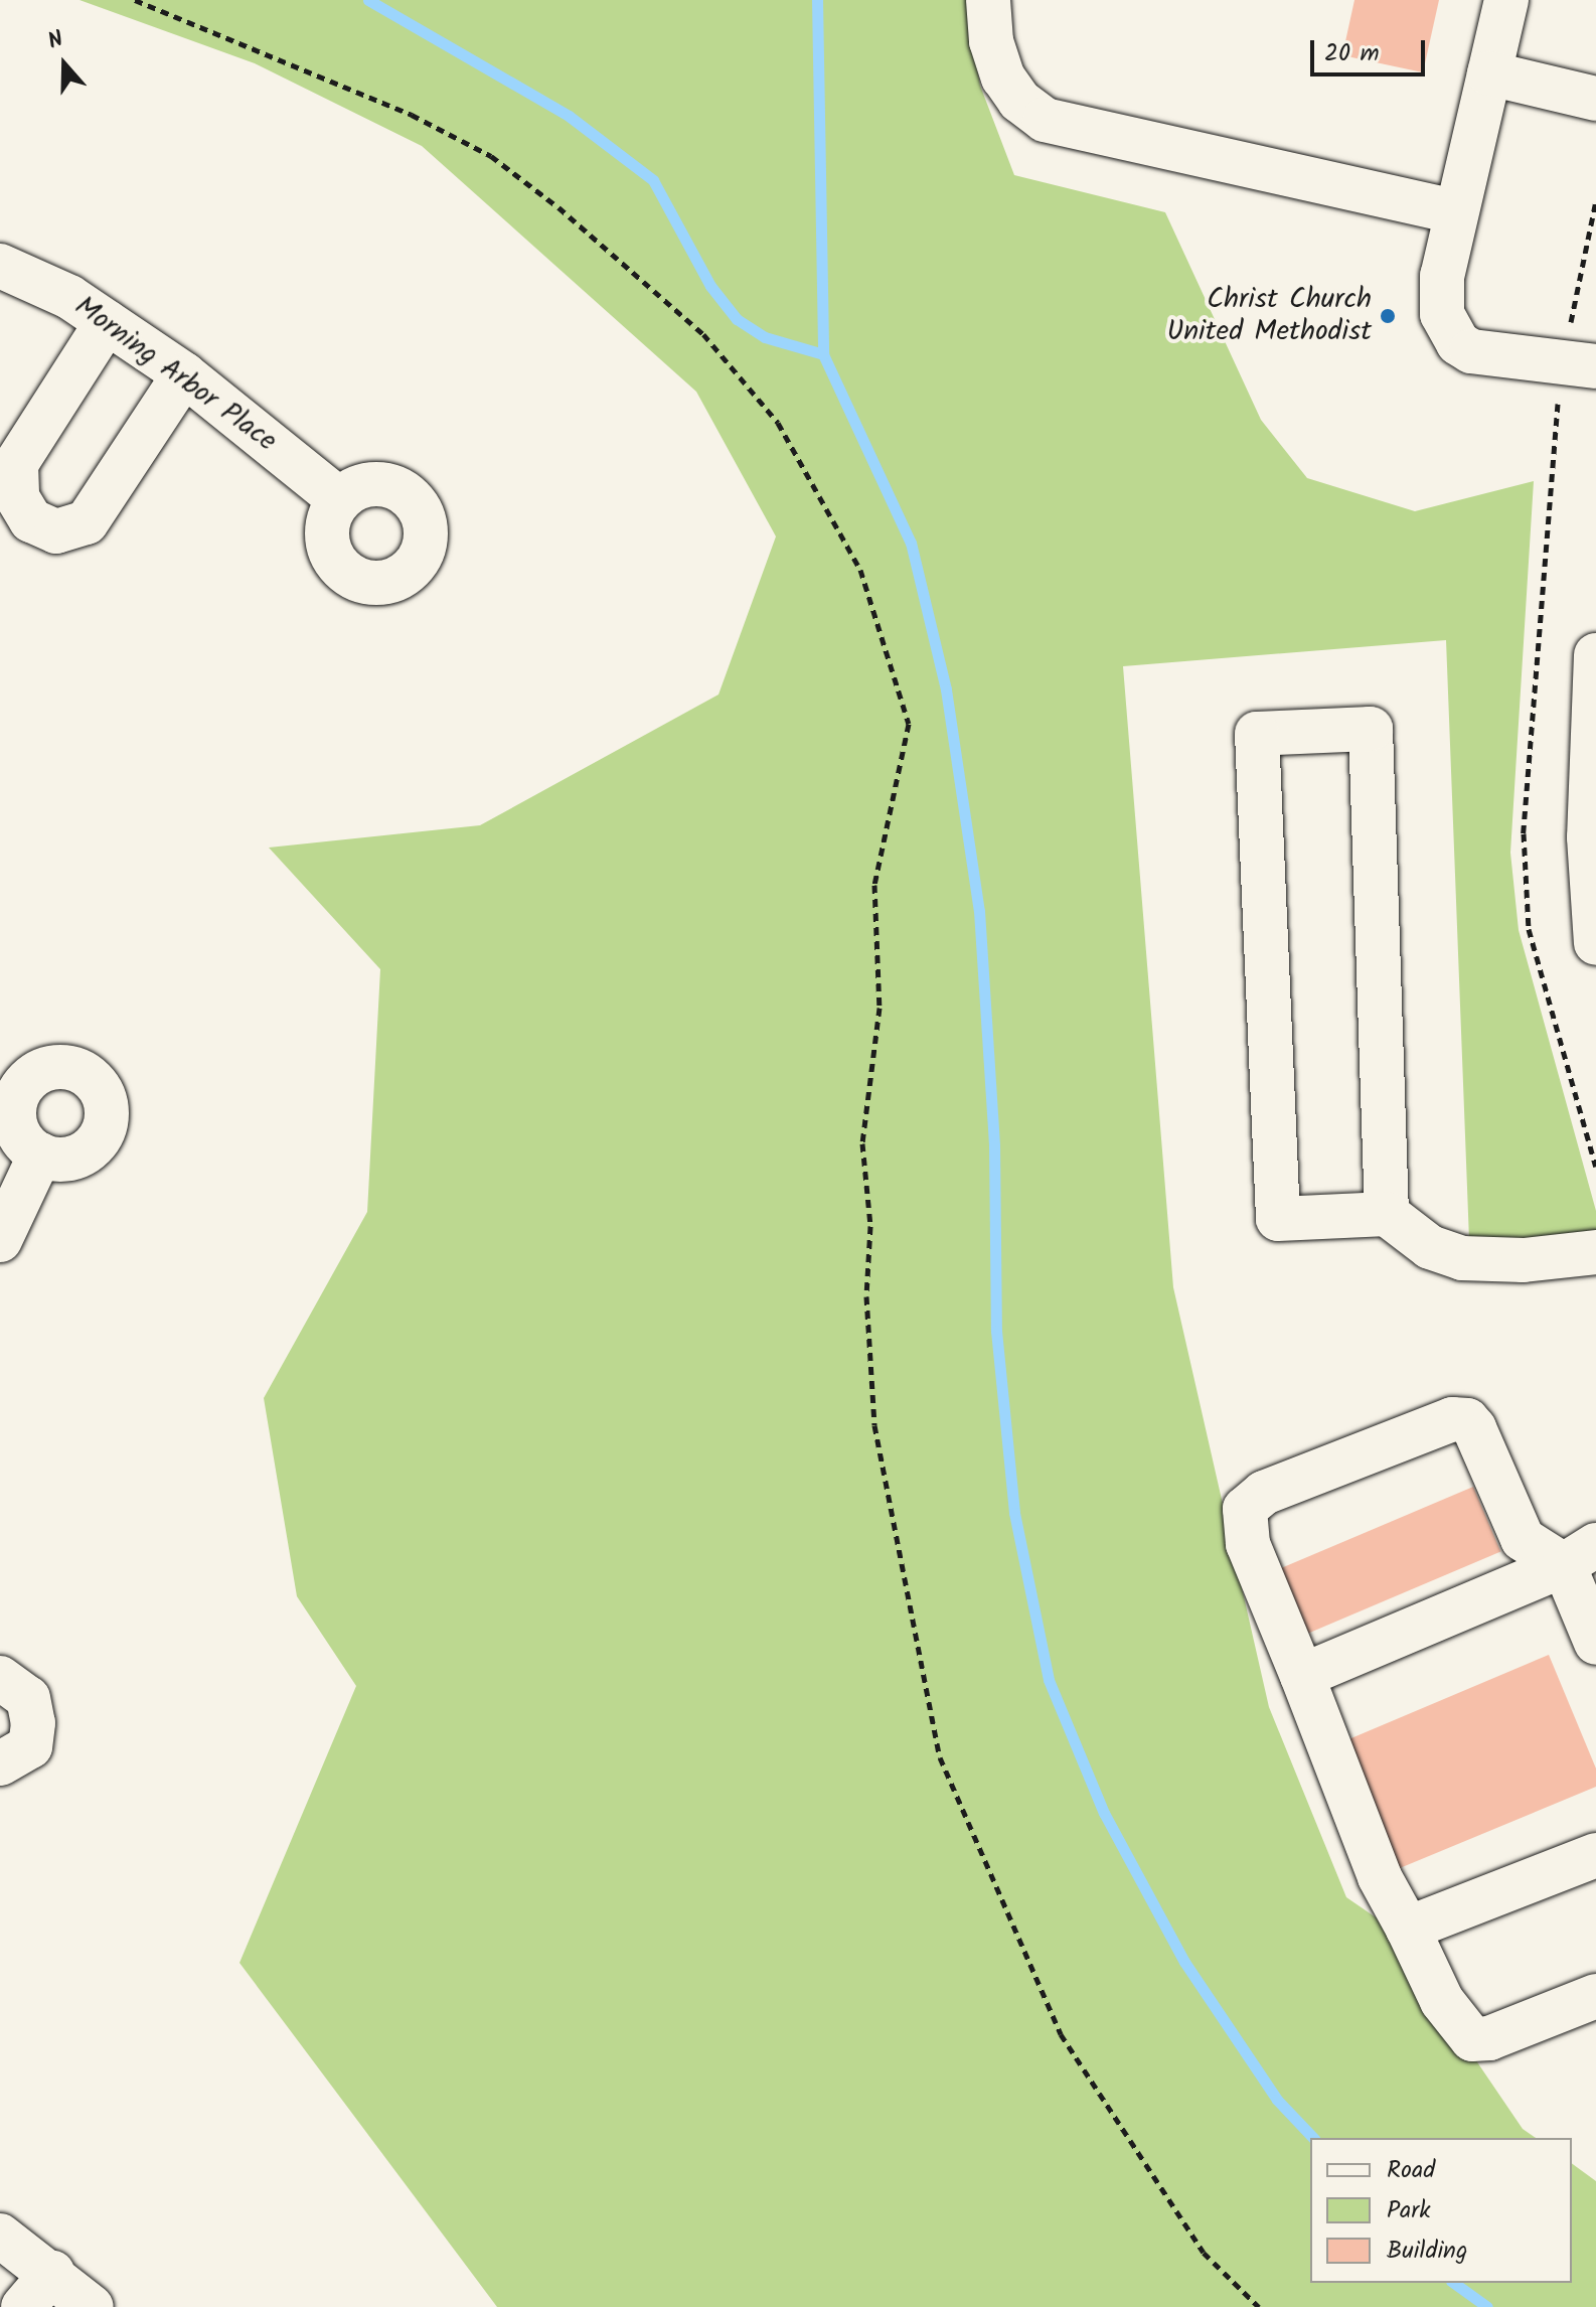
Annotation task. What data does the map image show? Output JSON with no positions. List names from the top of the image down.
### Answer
{
  "streets": {
    "street": ["Morning Arbor Place"]
  },
  "places": ["Christ Church United Methodist"],
  "legend": ["Road", "Park", "Building"],
  "scale_bar": "20 m",
  "north": "top"
}
